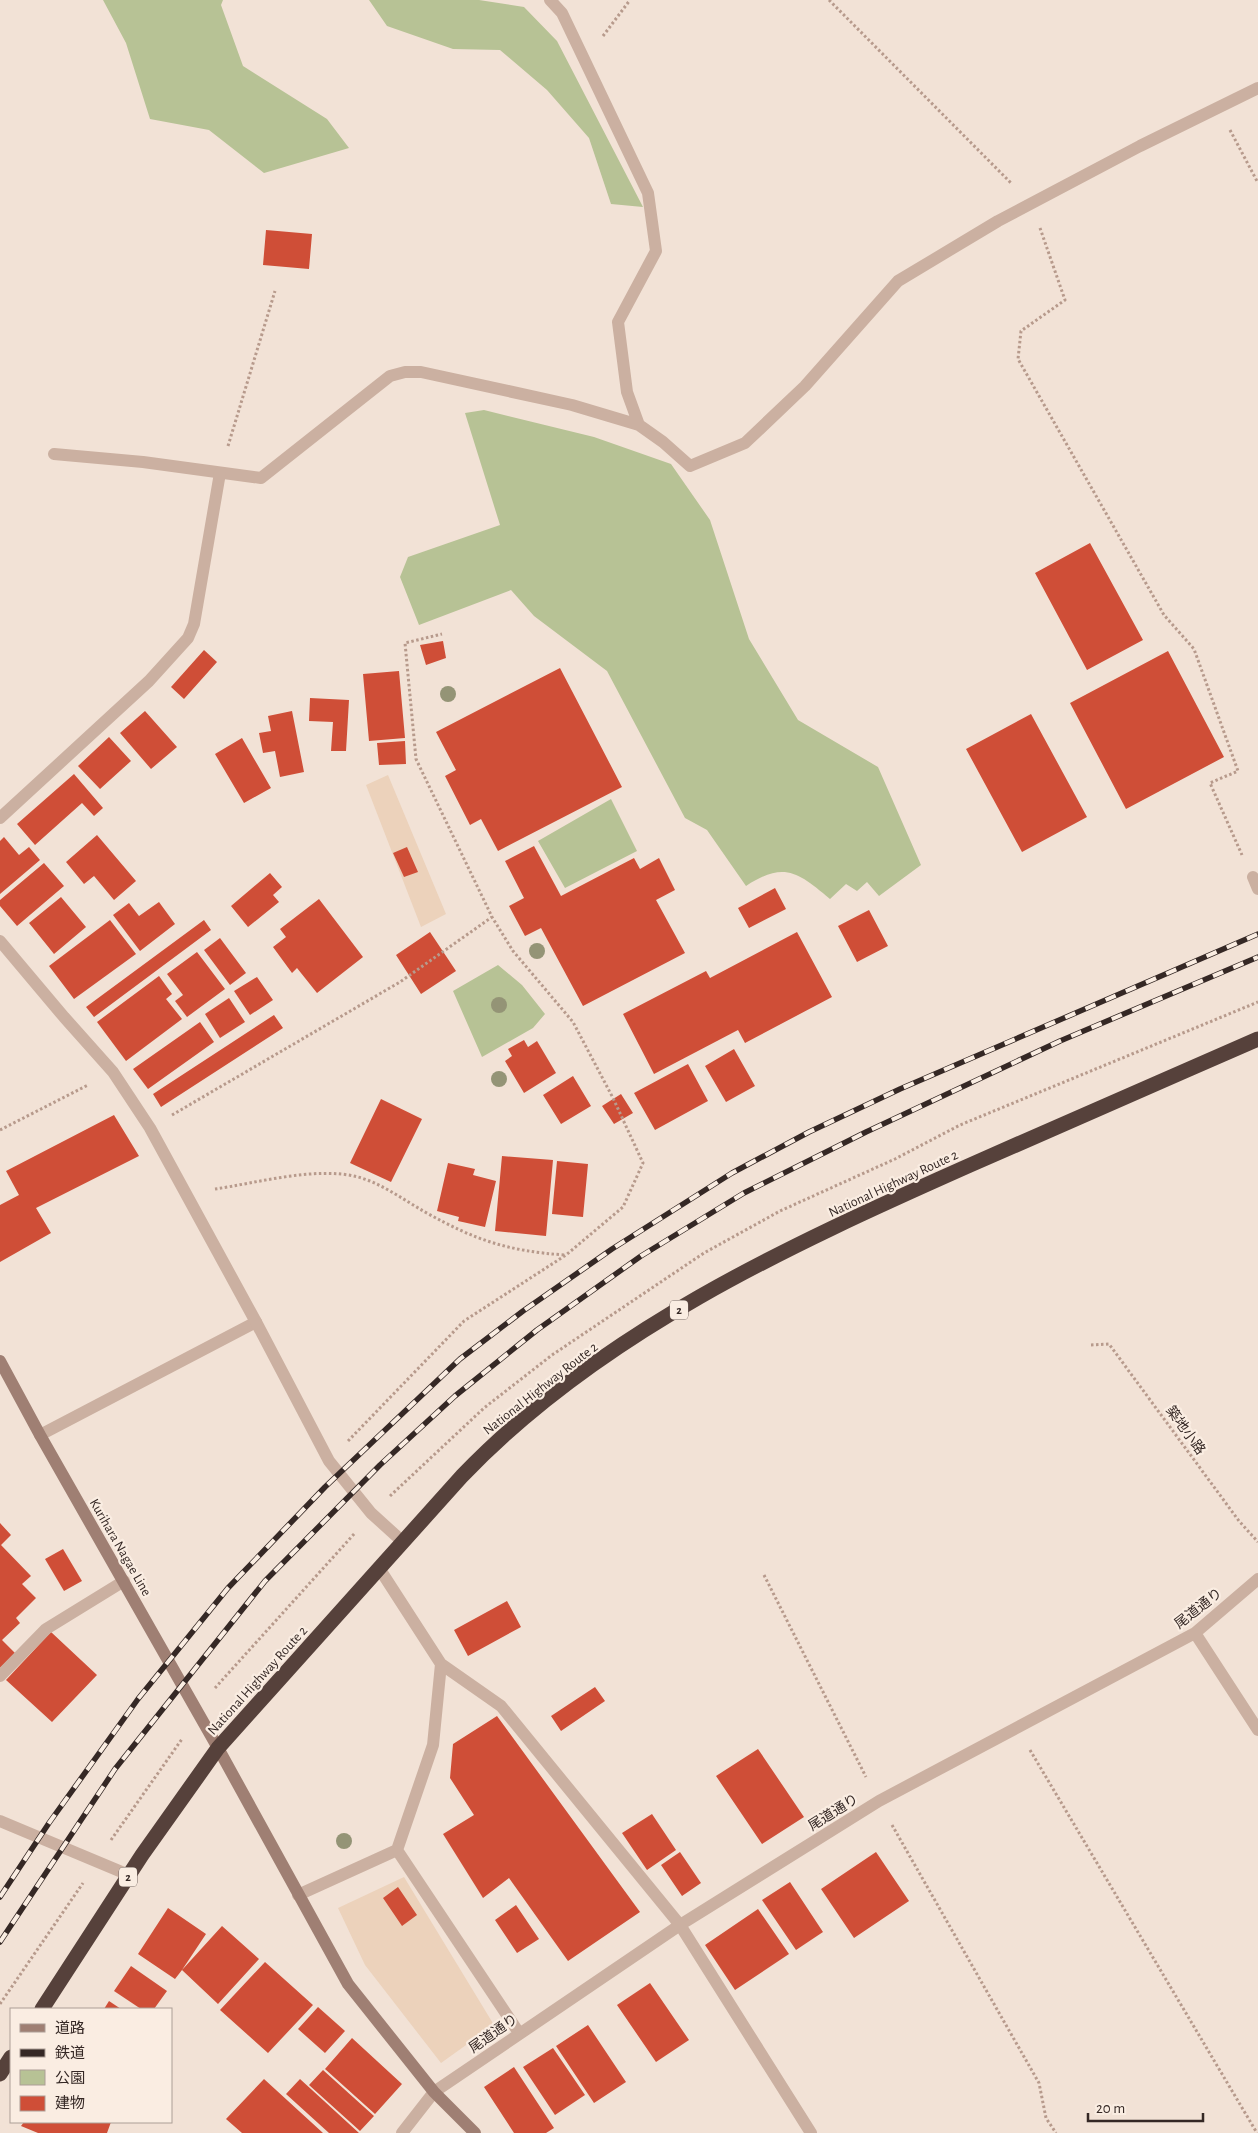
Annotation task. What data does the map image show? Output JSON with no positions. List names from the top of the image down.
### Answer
{
  "streets": {
    "highway": ["National Highway Route 2", "2"],
    "street": ["Kurihara Nagae Line", "尾道通り"],
    "path": ["築地小路"]
  },
  "crossings": [
    ["National Highway Route 2", "Kurihara Nagae Line"],
    ["Kurihara Nagae Line", "尾道通り"]
  ],
  "legend": [
    "道路",
    "鉄道",
    "公園",
    "建物"
  ],
  "scale_bar": "20 m"
}
